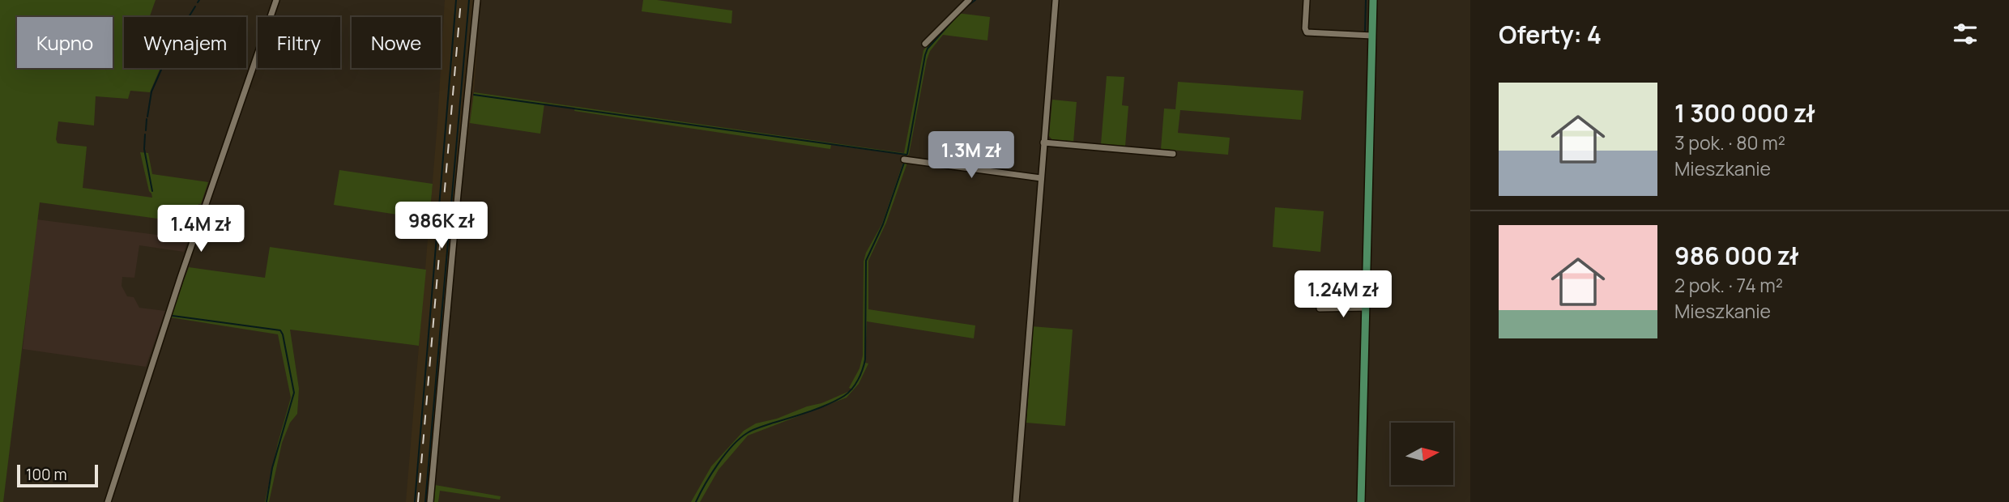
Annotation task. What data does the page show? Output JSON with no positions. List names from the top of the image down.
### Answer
{
  "scale_bar": "100 m",
  "north": "right",
  "page": {
    "heading": "Oferty: 4",
    "chip": [
      "Kupno",
      "Wynajem",
      "Filtry",
      "Nowe"
    ],
    "list": [
      {
        "name": "1 300 000 zł",
        "note": "3 pok. · 80 m² · Mieszkanie"
      },
      {
        "name": "986 000 zł",
        "note": "2 pok. · 74 m² · Mieszkanie"
      }
    ],
    "price": [
      "1.3M zł",
      "986K zł",
      "1.4M zł",
      "1.24M zł"
    ],
    "scale": "100 m"
  }
}
